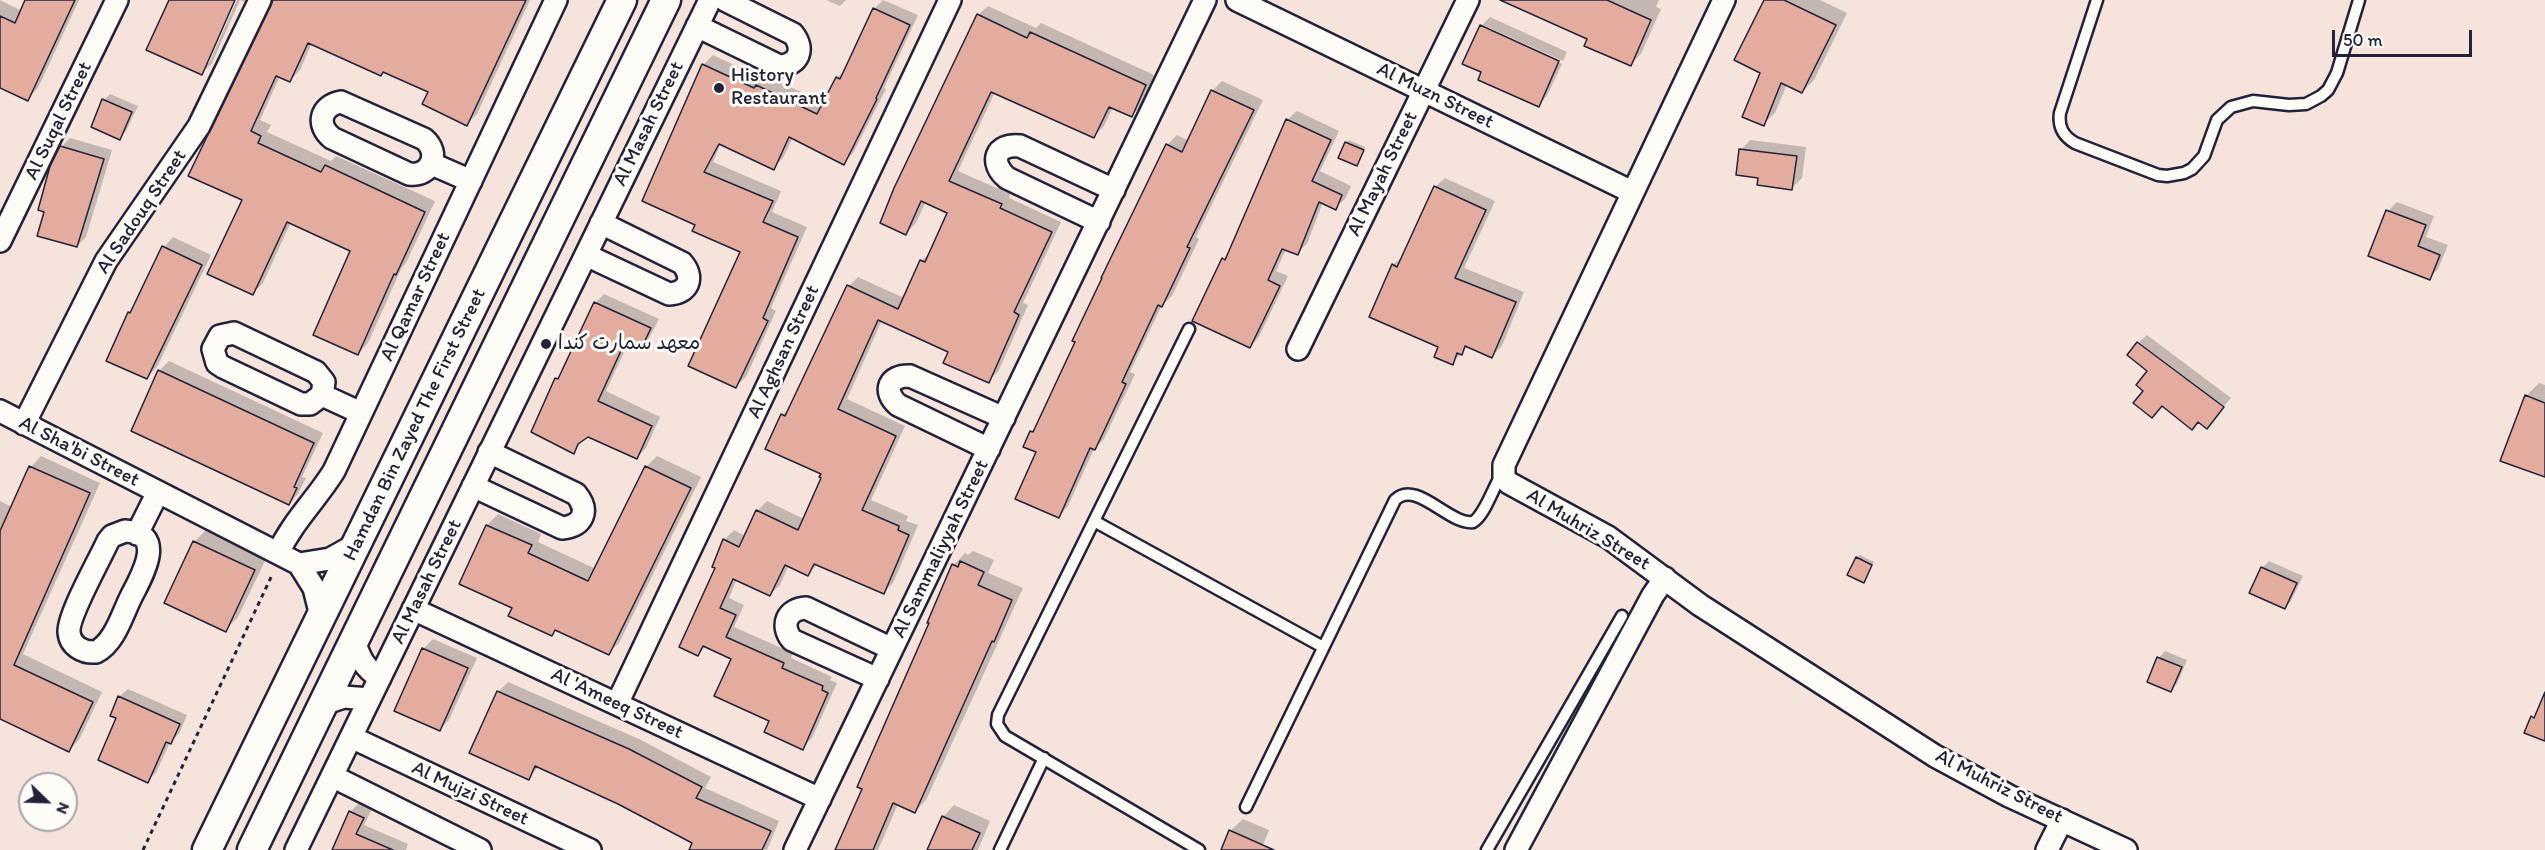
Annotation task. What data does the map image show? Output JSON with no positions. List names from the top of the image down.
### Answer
{
  "streets": {
    "main road": ["Hamdan Bin Zayed The First Street"],
    "street": [
      "Al Muzn Street",
      "Al Suqal Street",
      "Al Masah Street",
      "Al Mayah Street",
      "Al Sadouq Street",
      "Al Qamar Street",
      "Al Aghsan Street",
      "Al Sha'bi Street",
      "Al Muhriz Street",
      "Al Sammaliyyah Street",
      "Al 'Ameeq Street",
      "Al Mujzi Street"
    ]
  },
  "crossings": [
    ["Al Muzn Street", "Al Mayah Street"],
    ["Al Masah Street", "Al 'Ameeq Street"],
    ["Al Masah Street", "Al Mujzi Street"],
    ["Al Sadouq Street", "Al Sha'bi Street"],
    ["Al Qamar Street", "Al Sha'bi Street"],
    ["Al Aghsan Street", "Al 'Ameeq Street"],
    ["Al Sammaliyyah Street", "Al 'Ameeq Street"]
  ],
  "places": ["History Restaurant", "معهد سمارت كندا"],
  "scale_bar": "50 m",
  "north": "bottom right"
}
